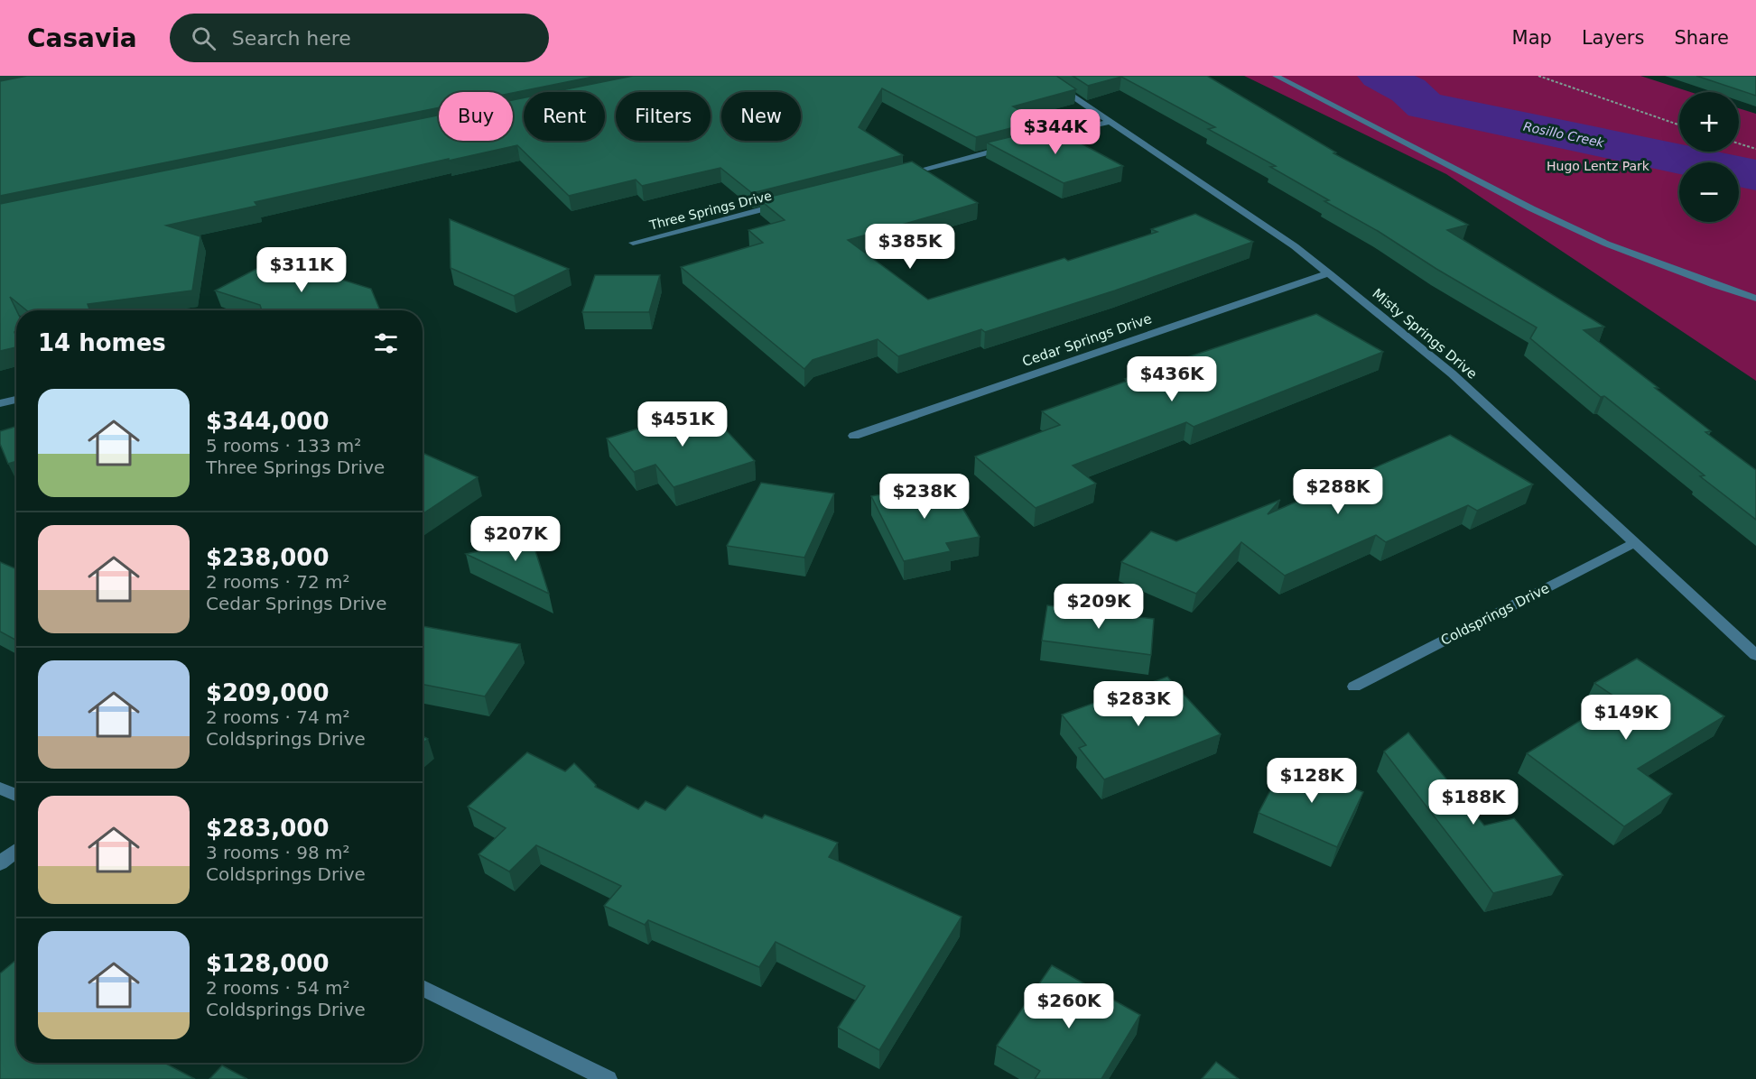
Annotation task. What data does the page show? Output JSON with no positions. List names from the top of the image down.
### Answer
{
  "streets": {
    "street": [
      "Three Springs Drive",
      "Misty Springs Drive",
      "Cedar Springs Drive",
      "Coldsprings Drive"
    ]
  },
  "crossings": [
    ["Misty Springs Drive", "Cedar Springs Drive"],
    ["Misty Springs Drive", "Coldsprings Drive"]
  ],
  "water": ["Rosillo Creek"],
  "parks": ["Hugo Lentz Park"],
  "page": {
    "header": "Casavia",
    "search": "Search here",
    "nav": ["Map", "Layers", "Share"],
    "map_buttons": ["+", "−"],
    "chip": [
      "Buy",
      "Rent",
      "Filters",
      "New"
    ],
    "price": [
      "$344K",
      "$385K",
      "$311K",
      "$436K",
      "$451K",
      "$288K",
      "$238K",
      "$207K",
      "$209K",
      "$283K",
      "$149K",
      "$128K",
      "$188K",
      "$260K"
    ],
    "heading": "14 homes",
    "list": [
      {
        "name": "$344,000",
        "note": "5 rooms · 133 m² · Three Springs Drive"
      },
      {
        "name": "$238,000",
        "note": "2 rooms · 72 m² · Cedar Springs Drive"
      },
      {
        "name": "$209,000",
        "note": "2 rooms · 74 m² · Coldsprings Drive"
      },
      {
        "name": "$283,000",
        "note": "3 rooms · 98 m² · Coldsprings Drive"
      },
      {
        "name": "$128,000",
        "note": "2 rooms · 54 m² · Coldsprings Drive"
      }
    ]
  }
}
